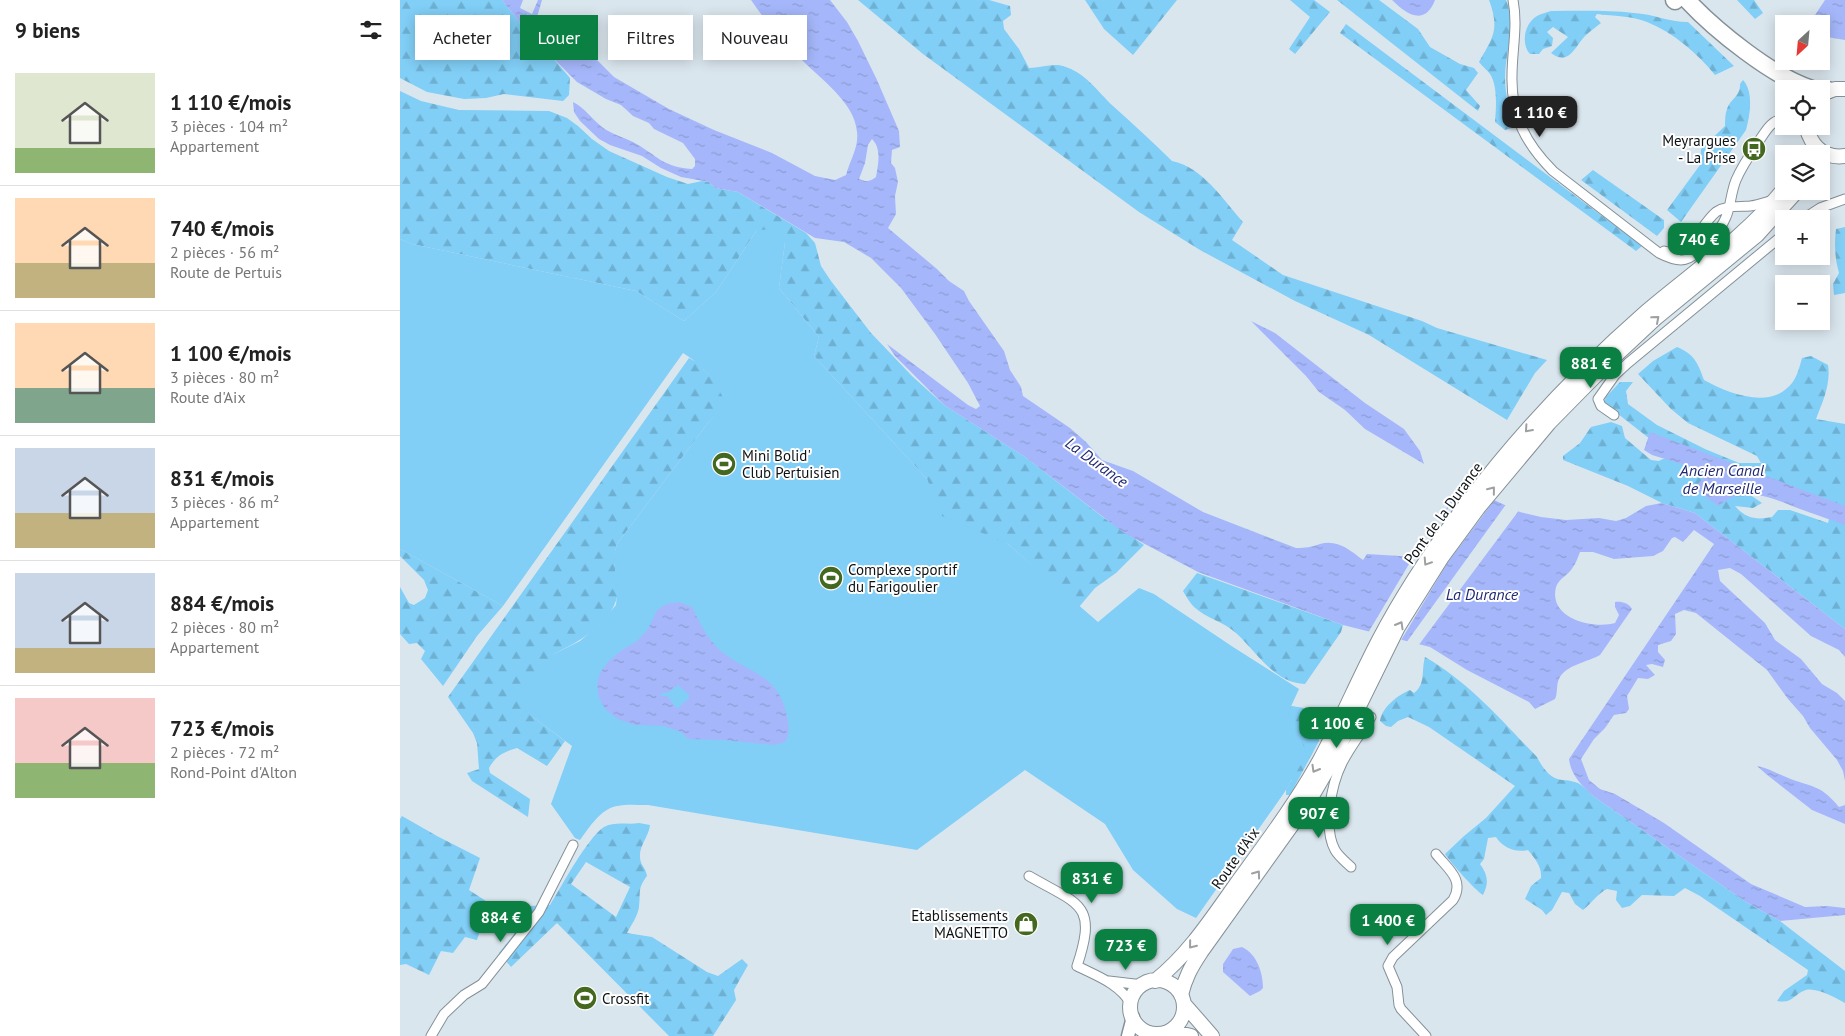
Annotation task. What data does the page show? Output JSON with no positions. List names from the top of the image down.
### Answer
{
  "streets": {
    "main road": ["Pont de la Durance", "Route d'Aix"]
  },
  "crossings": [
    ["Pont de la Durance", "Route d'Aix"]
  ],
  "water": ["La Durance", "Ancien Canal de Marseille"],
  "places": {
    "bus stop": ["Meyrargues - La Prise"],
    "sports": ["Mini Bolid' Club Pertuisien", "Complexe sportif du Farigoulier", "Crossfit"],
    "shop": ["Etablissements MAGNETTO"]
  },
  "north": "bottom left",
  "page": {
    "heading": "9 biens",
    "map_buttons": ["+", "−"],
    "chip": [
      "Acheter",
      "Louer",
      "Filtres",
      "Nouveau"
    ],
    "list": [
      {
        "name": "1 110 €/mois",
        "note": "3 pièces · 104 m² · Appartement"
      },
      {
        "name": "740 €/mois",
        "note": "2 pièces · 56 m² · Route de Pertuis"
      },
      {
        "name": "1 100 €/mois",
        "note": "3 pièces · 80 m² · Route d'Aix"
      },
      {
        "name": "831 €/mois",
        "note": "3 pièces · 86 m² · Appartement"
      },
      {
        "name": "884 €/mois",
        "note": "2 pièces · 80 m² · Appartement"
      },
      {
        "name": "723 €/mois",
        "note": "2 pièces · 72 m² · Rond-Point d'Alton"
      }
    ],
    "price": [
      "1 110 €",
      "740 €",
      "881 €",
      "1 100 €",
      "907 €",
      "831 €",
      "884 €",
      "1 400 €",
      "723 €"
    ]
  }
}
